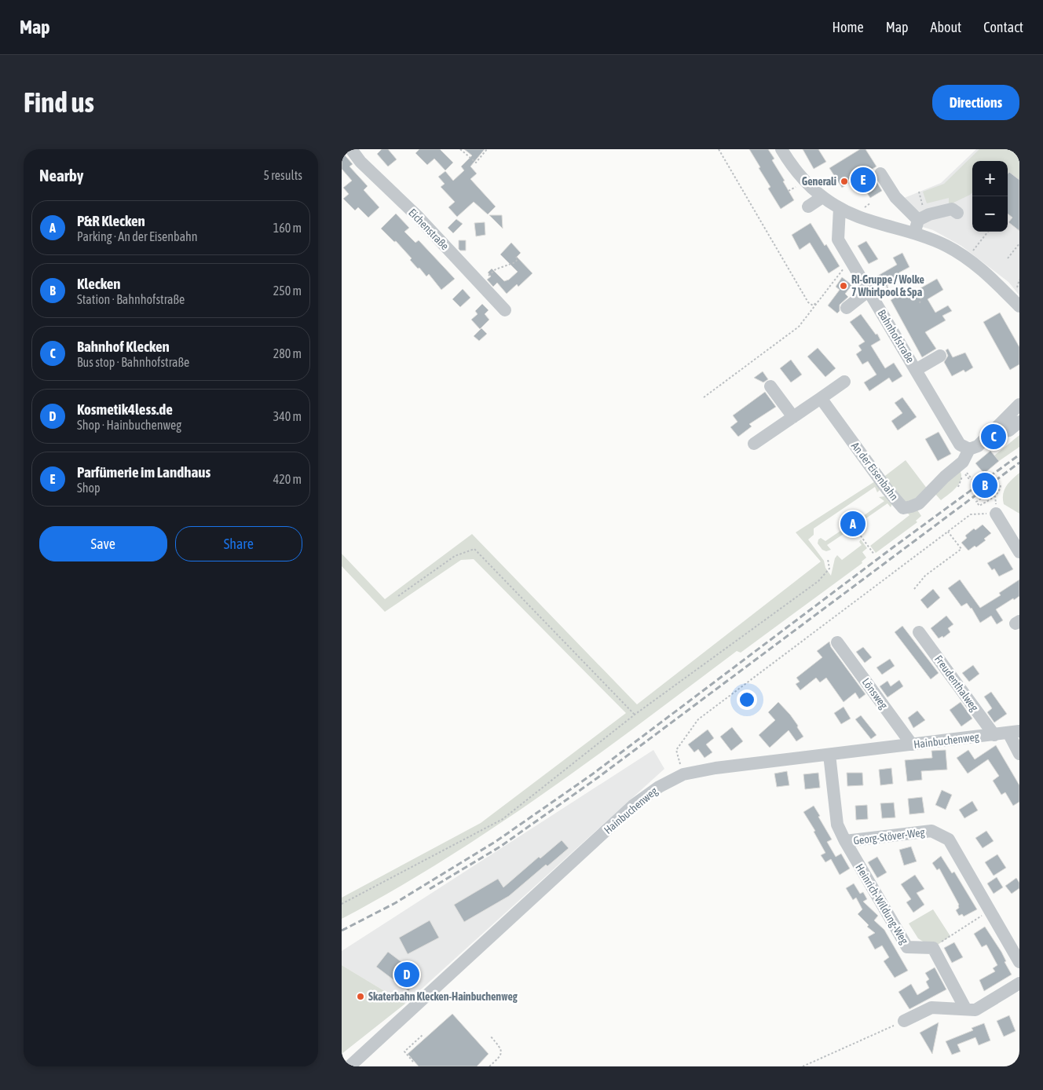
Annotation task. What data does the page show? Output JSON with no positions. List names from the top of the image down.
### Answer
{
  "streets": {
    "street": [
      "Eichenstraße",
      "Bahnhofstraße",
      "An der Eisenbahn",
      "Freudenthalweg",
      "Lönsweg",
      "Hainbuchenweg",
      "Georg-Stöver-Weg",
      "Heinrich-Wildung-Weg"
    ]
  },
  "crossings": [
    ["Bahnhofstraße", "An der Eisenbahn"],
    ["Freudenthalweg", "Hainbuchenweg"],
    ["Lönsweg", "Hainbuchenweg"],
    ["Hainbuchenweg", "Georg-Stöver-Weg"],
    ["Georg-Stöver-Weg", "Heinrich-Wildung-Weg"]
  ],
  "places": ["Generali", "RI-Gruppe / Wolke 7 Whirlpool & Spa", "Skaterbahn Klecken-Hainbuchenweg"],
  "page": {
    "header": "Map",
    "nav": [
      "Home",
      "Map",
      "About",
      "Contact"
    ],
    "buttons": [
      "Directions",
      ["Save", "Share"]
    ],
    "title": "Find us",
    "heading": ["Nearby", "5 results"],
    "map_buttons": ["+", "−"],
    "pins": [
      "E",
      "C",
      "B",
      "A",
      "D"
    ],
    "list": [
      {
        "mark": "A",
        "name": "P&R Klecken",
        "note": "Parking · An der Eisenbahn",
        "value": "160 m"
      },
      {
        "mark": "B",
        "name": "Klecken",
        "note": "Station · Bahnhofstraße",
        "value": "250 m"
      },
      {
        "mark": "C",
        "name": "Bahnhof Klecken",
        "note": "Bus stop · Bahnhofstraße",
        "value": "280 m"
      },
      {
        "mark": "D",
        "name": "Kosmetik4less.de",
        "note": "Shop · Hainbuchenweg",
        "value": "340 m"
      },
      {
        "mark": "E",
        "name": "Parfümerie im Landhaus",
        "note": "Shop",
        "value": "420 m"
      }
    ]
  }
}
